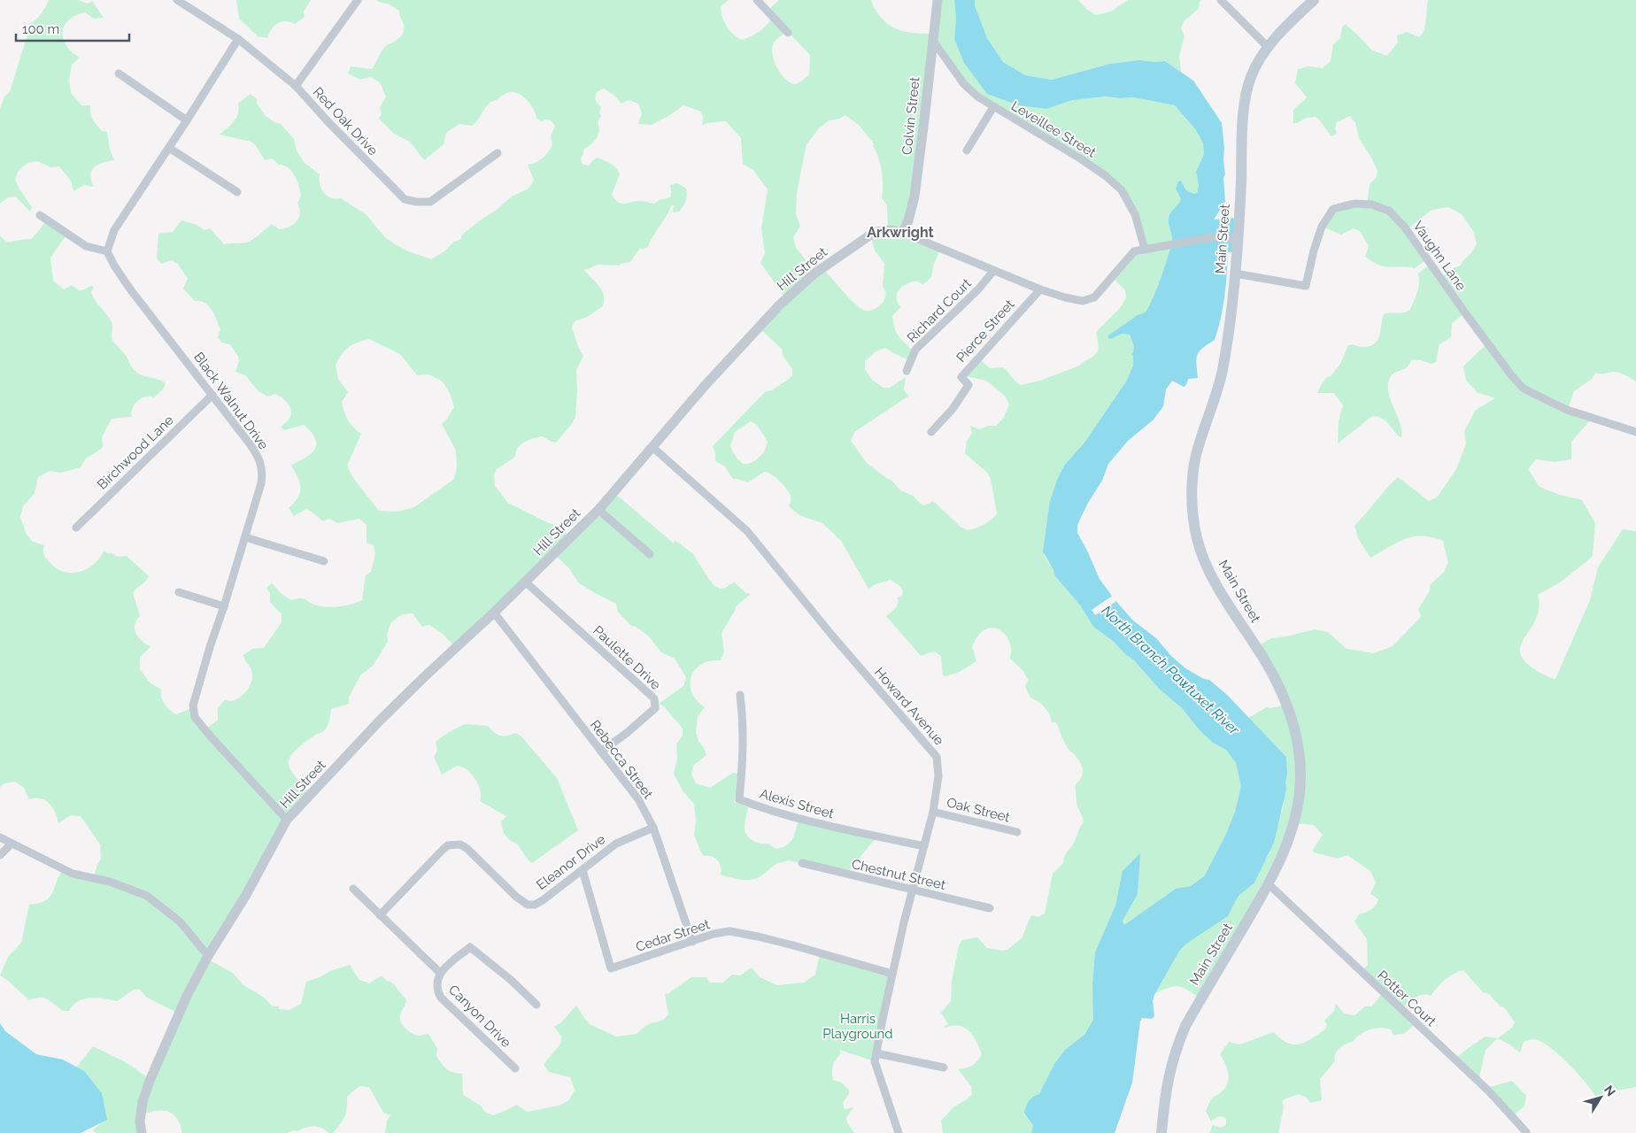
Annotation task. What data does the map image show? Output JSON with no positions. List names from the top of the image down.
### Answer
{
  "streets": {
    "main road": ["Main Street"],
    "street": [
      "Colvin Street",
      "Red Oak Drive",
      "Leveillee Street",
      "Vaughn Lane",
      "Hill Street",
      "Richard Court",
      "Pierce Street",
      "Black Walnut Drive",
      "Birchwood Lane",
      "Paulette Drive",
      "Howard Avenue",
      "Rebecca Street",
      "Alexis Street",
      "Oak Street",
      "Eleanor Drive",
      "Chestnut Street",
      "Cedar Street",
      "Potter Court",
      "Canyon Drive"
    ]
  },
  "crossings": [
    ["Colvin Street", "Leveillee Street"],
    ["Colvin Street", "Hill Street"],
    ["Leveillee Street", "Hill Street"],
    ["Main Street", "Vaughn Lane"],
    ["Main Street", "Hill Street"],
    ["Main Street", "Potter Court"],
    ["Hill Street", "Richard Court"],
    ["Hill Street", "Pierce Street"],
    ["Hill Street", "Black Walnut Drive"],
    ["Hill Street", "Paulette Drive"],
    ["Hill Street", "Howard Avenue"],
    ["Hill Street", "Rebecca Street"],
    ["Black Walnut Drive", "Birchwood Lane"],
    ["Paulette Drive", "Rebecca Street"],
    ["Howard Avenue", "Alexis Street"],
    ["Howard Avenue", "Oak Street"],
    ["Howard Avenue", "Chestnut Street"],
    ["Howard Avenue", "Cedar Street"],
    ["Rebecca Street", "Eleanor Drive"],
    ["Rebecca Street", "Cedar Street"],
    ["Eleanor Drive", "Cedar Street"]
  ],
  "districts": ["Arkwright"],
  "water": ["North Branch Pawtuxet River"],
  "parks": ["Harris Playground"],
  "scale_bar": "100 m",
  "north": "top right"
}
